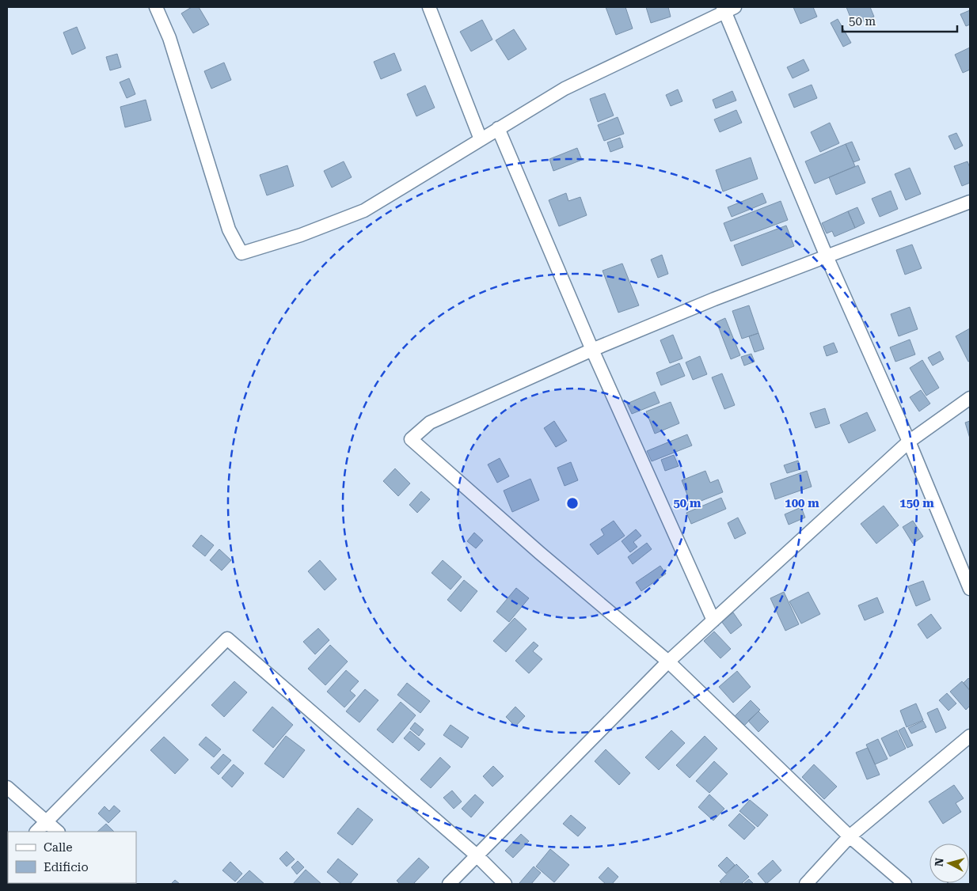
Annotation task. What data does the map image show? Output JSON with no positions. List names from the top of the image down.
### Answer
{
  "legend": ["Calle", "Edificio"],
  "scale_bar": "50 m",
  "north": "left",
  "rings": ["50 m", "100 m", "150 m"]
}
